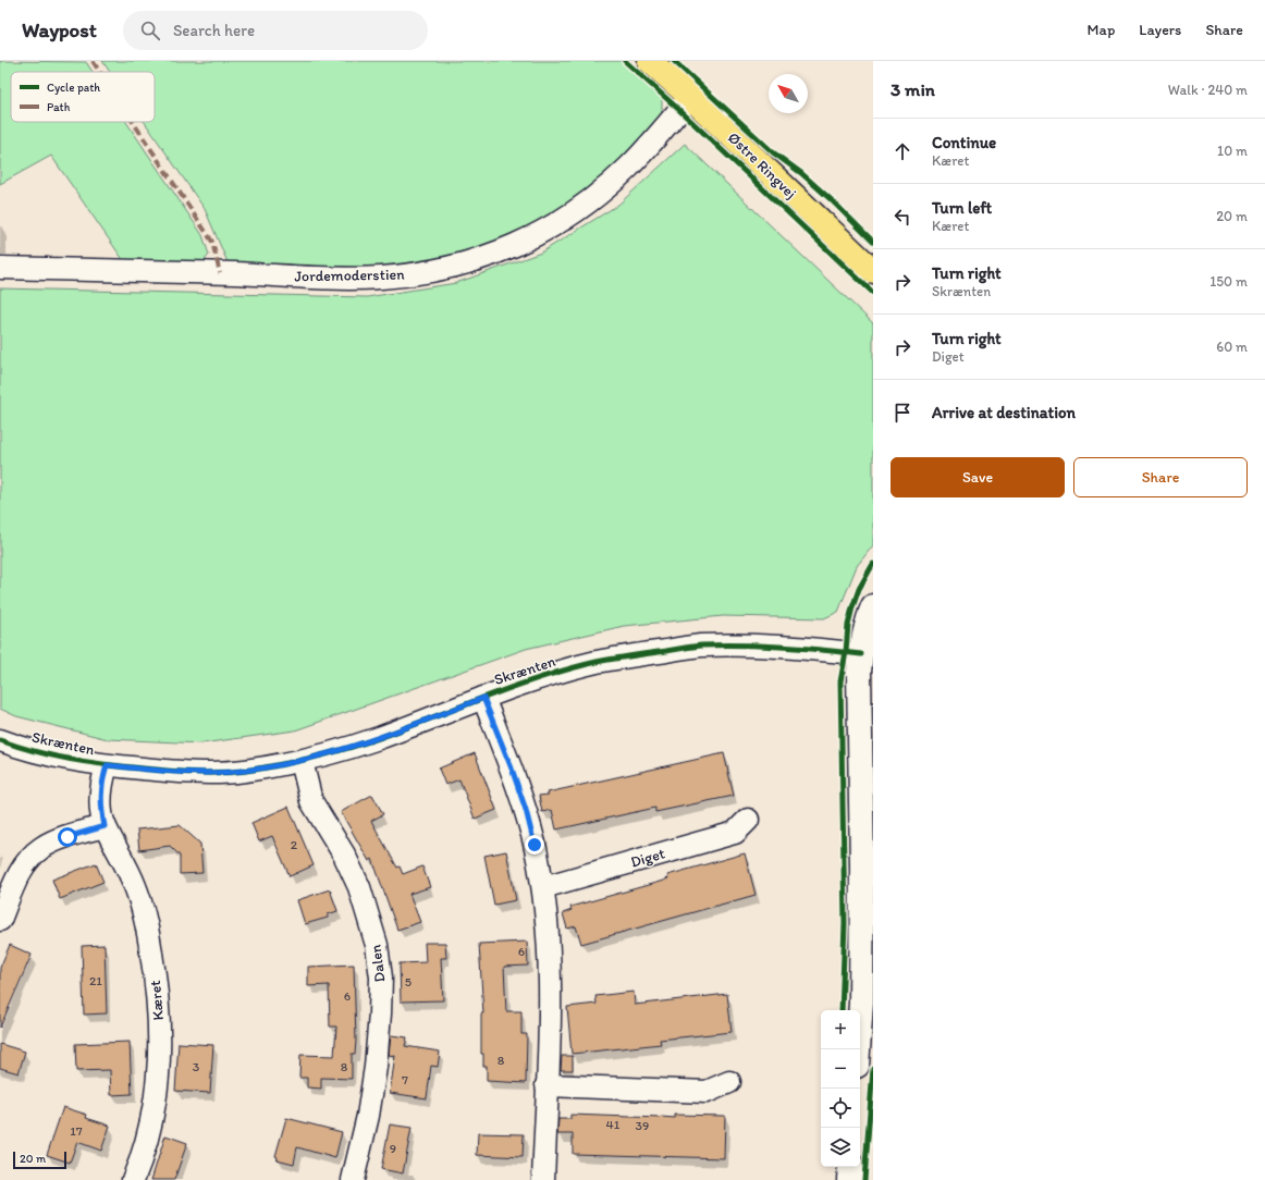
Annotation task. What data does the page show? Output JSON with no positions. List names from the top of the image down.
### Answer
{
  "streets": {
    "main road": ["Østre Ringvej"],
    "street": [
      "Jordemoderstien",
      "Skrænten",
      "Diget",
      "Dalen",
      "Kæret"
    ]
  },
  "crossings": [
    ["Østre Ringvej", "Jordemoderstien"],
    ["Skrænten", "Dalen"],
    ["Skrænten", "Kæret"]
  ],
  "house_numbers": [
    "2",
    "6",
    "21",
    "5",
    "6",
    "8",
    "3",
    "8",
    "7",
    "41",
    "39",
    "17",
    "9"
  ],
  "legend": ["Cycle path", "Path"],
  "scale_bar": "20 m",
  "north": "top left",
  "page": {
    "header": "Waypost",
    "search": "Search here",
    "nav": ["Map", "Layers", "Share"],
    "heading": ["3 min", "Walk · 240 m"],
    "list": [
      ["Continue", "Kæret", "10 m"],
      ["Turn left", "Kæret", "20 m"],
      ["Turn right", "Skrænten", "150 m"],
      ["Turn right", "Diget", "60 m"],
      "Arrive at destination"
    ],
    "buttons": ["Save", "Share"],
    "map_buttons": ["+", "−"],
    "scale": "20 m"
  }
}
